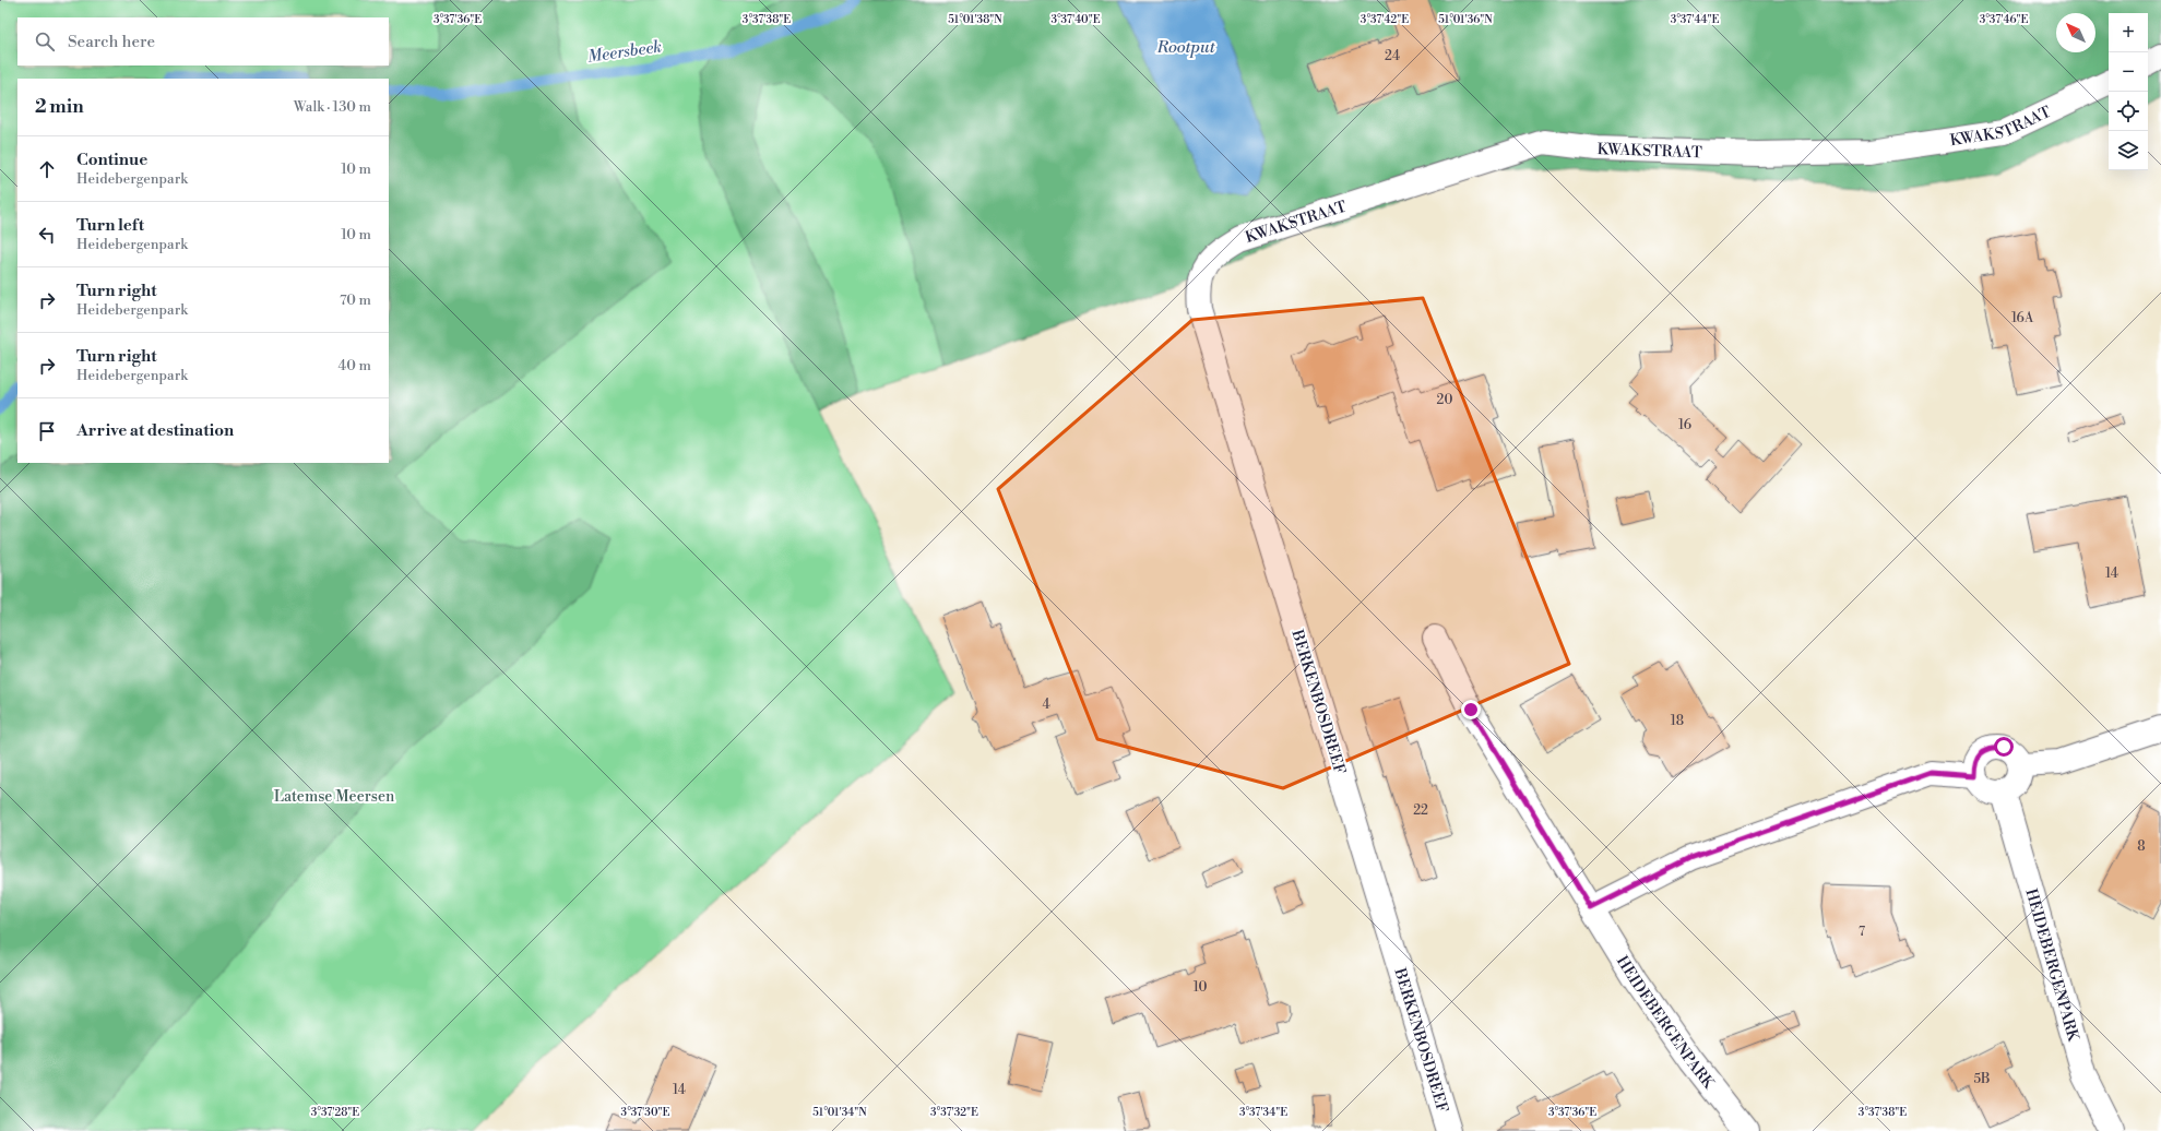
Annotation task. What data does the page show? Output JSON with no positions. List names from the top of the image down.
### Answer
{
  "streets": {
    "street": ["KWAKSTRAAT", "BERKENBOSDREEF", "HEIDEBERGENPARK"]
  },
  "crossings": [
    ["KWAKSTRAAT", "BERKENBOSDREEF"]
  ],
  "water": ["Rootput", "Meersbeek"],
  "parks": ["Latemse Meersen"],
  "house_numbers": [
    "24",
    "16A",
    "20",
    "16",
    "14",
    "4",
    "18",
    "22",
    "8",
    "7",
    "10",
    "5B",
    "14"
  ],
  "north": "top left",
  "page": {
    "map_buttons": ["+", "−"],
    "search": "Search here",
    "heading": ["2 min", "Walk · 130 m"],
    "list": [
      ["Continue", "Heidebergenpark", "10 m"],
      ["Turn left", "Heidebergenpark", "10 m"],
      ["Turn right", "Heidebergenpark", "70 m"],
      ["Turn right", "Heidebergenpark", "40 m"],
      "Arrive at destination"
    ]
  },
  "coordinates": [
    "3°37'36\"E",
    "3°37'38\"E",
    "3°37'40\"E",
    "3°37'42\"E",
    "51°01'36\"N",
    "3°37'44\"E",
    "3°37'46\"E",
    "51°01'38\"N",
    "3°37'28\"E",
    "3°37'30\"E",
    "51°01'34\"N",
    "3°37'32\"E",
    "3°37'34\"E"
  ]
}
